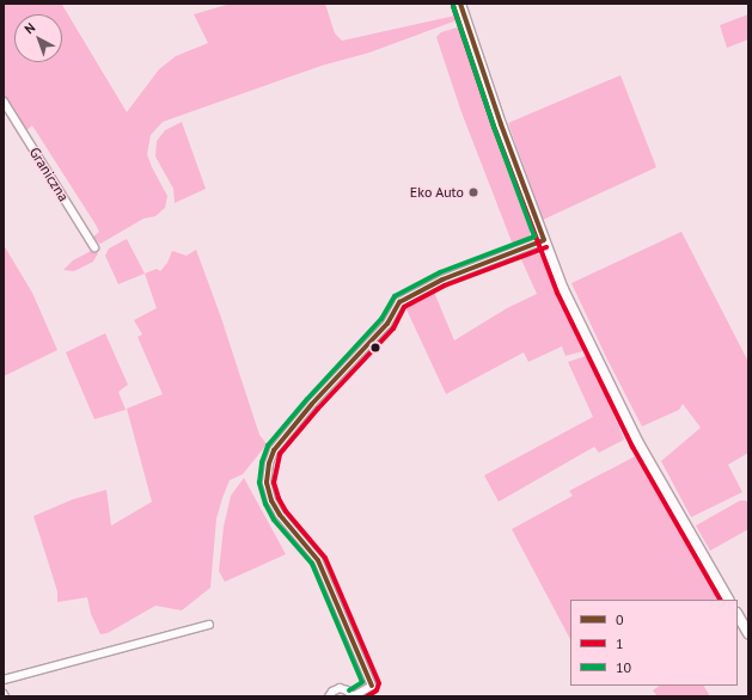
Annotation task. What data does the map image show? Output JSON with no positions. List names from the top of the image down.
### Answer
{
  "streets": {
    "street": ["Graniczna"]
  },
  "places": ["Eko Auto"],
  "lines": ["transit line 0", "transit line 1", "transit line 10"],
  "legend": ["0", "1", "10"],
  "north": "top left"
}
